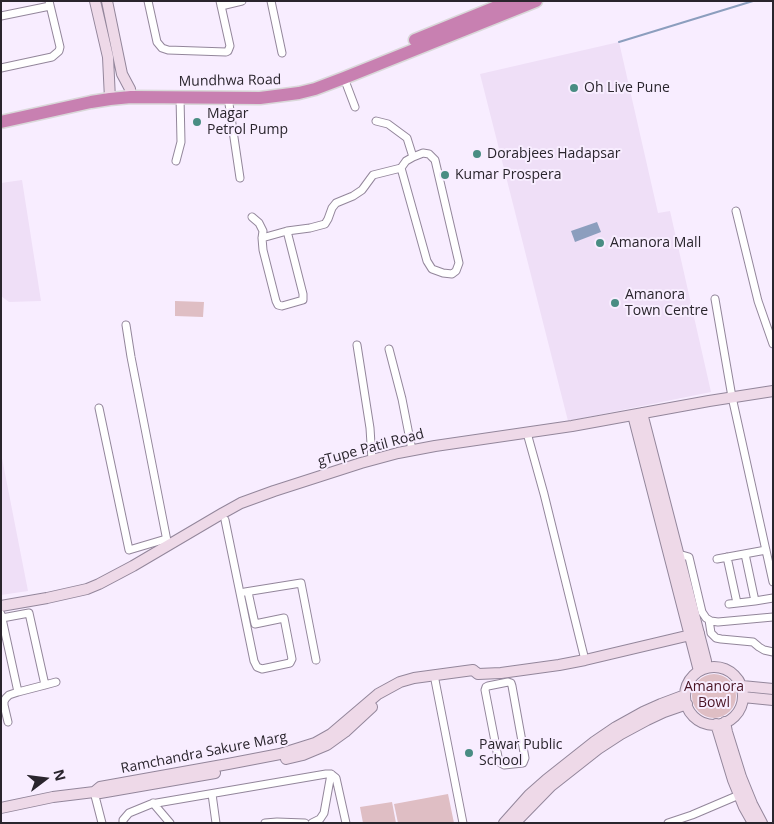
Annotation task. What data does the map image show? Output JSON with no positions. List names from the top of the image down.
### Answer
{
  "streets": {
    "highway": ["Mundhwa Road"],
    "street": ["gTupe Patil Road", "Ramchandra Sakure Marg"]
  },
  "parks": ["Amanora Bowl"],
  "places": [
    "Oh Live Pune",
    "Magar Petrol Pump",
    "Dorabjees Hadapsar",
    "Kumar Prospera",
    "Amanora Mall",
    "Amanora Town Centre",
    "Pawar Public School"
  ],
  "north": "right"
}
